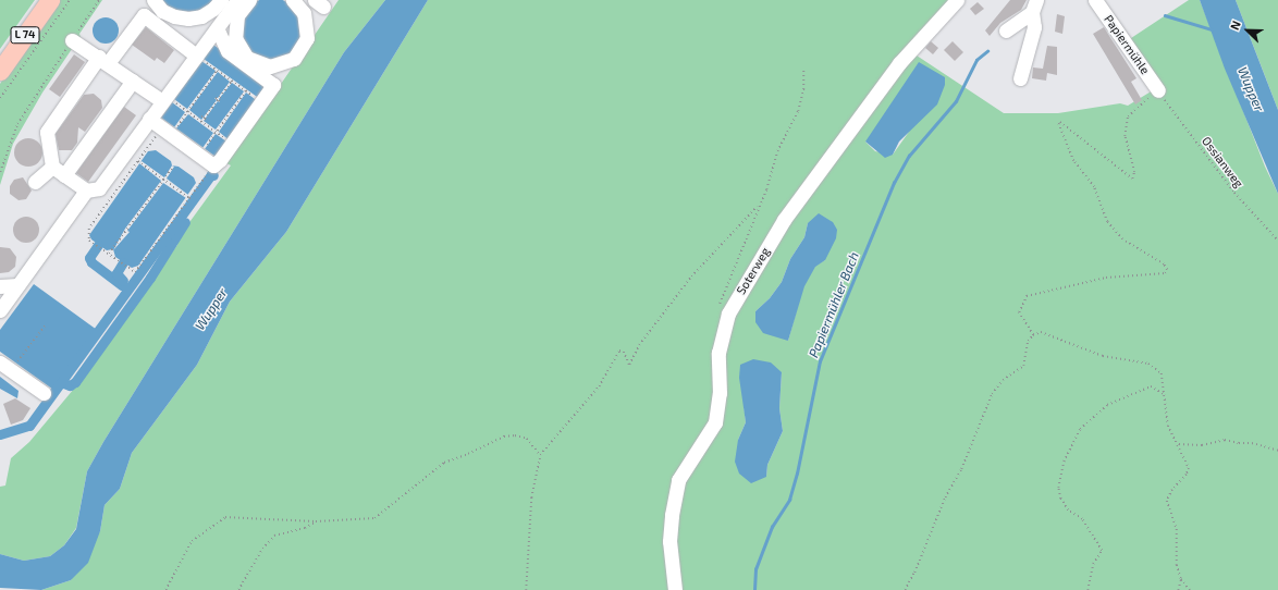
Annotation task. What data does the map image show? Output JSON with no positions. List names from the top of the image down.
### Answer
{
  "streets": {
    "main road": ["L 74"],
    "street": ["Papiermühle", "Soterweg"],
    "path": ["Ossianweg"]
  },
  "crossings": [
    ["Papiermühle", "Ossianweg"]
  ],
  "water": ["Wupper", "Papiermühler Bach"],
  "north": "top left"
}
